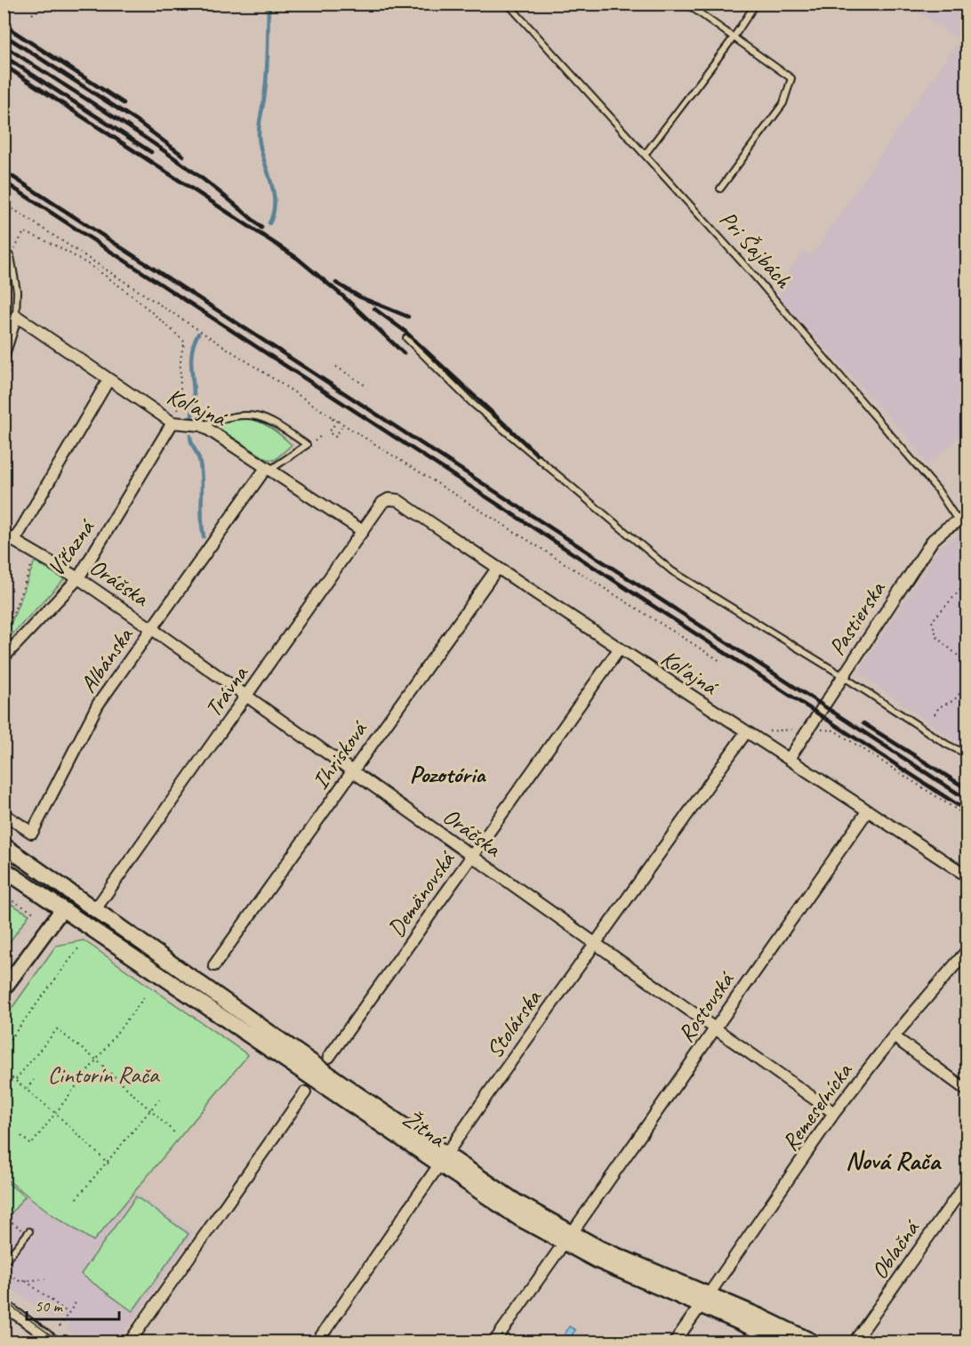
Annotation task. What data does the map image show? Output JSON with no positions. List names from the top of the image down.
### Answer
{
  "streets": {
    "main road": ["Žitná"],
    "street": [
      "Koľajná",
      "Víťazná",
      "Oráčska",
      "Pastierska",
      "Albánska",
      "Trávna",
      "Ihrisková",
      "Demänovská",
      "Rostovská",
      "Stolárska",
      "Remeselnícka",
      "Oblačná"
    ],
    "lane": ["Pri Šajbách"]
  },
  "crossings": [
    ["Pri Šajbách", "Pastierska"],
    ["Koľajná", "Víťazná"],
    ["Koľajná", "Albánska"],
    ["Koľajná", "Trávna"],
    ["Koľajná", "Ihrisková"],
    ["Koľajná", "Demänovská"],
    ["Koľajná", "Rostovská"],
    ["Koľajná", "Stolárska"],
    ["Víťazná", "Oráčska"],
    ["Oráčska", "Albánska"],
    ["Oráčska", "Trávna"],
    ["Oráčska", "Ihrisková"],
    ["Oráčska", "Demänovská"],
    ["Oráčska", "Rostovská"],
    ["Oráčska", "Stolárska"],
    ["Oráčska", "Remeselnícka"],
    ["Trávna", "Žitná"],
    ["Stolárska", "Žitná"],
    ["Remeselnícka", "Žitná"]
  ],
  "districts": ["Pozotória", "Nová Rača"],
  "parks": ["Cintorín Rača"],
  "scale_bar": "50 m"
}
